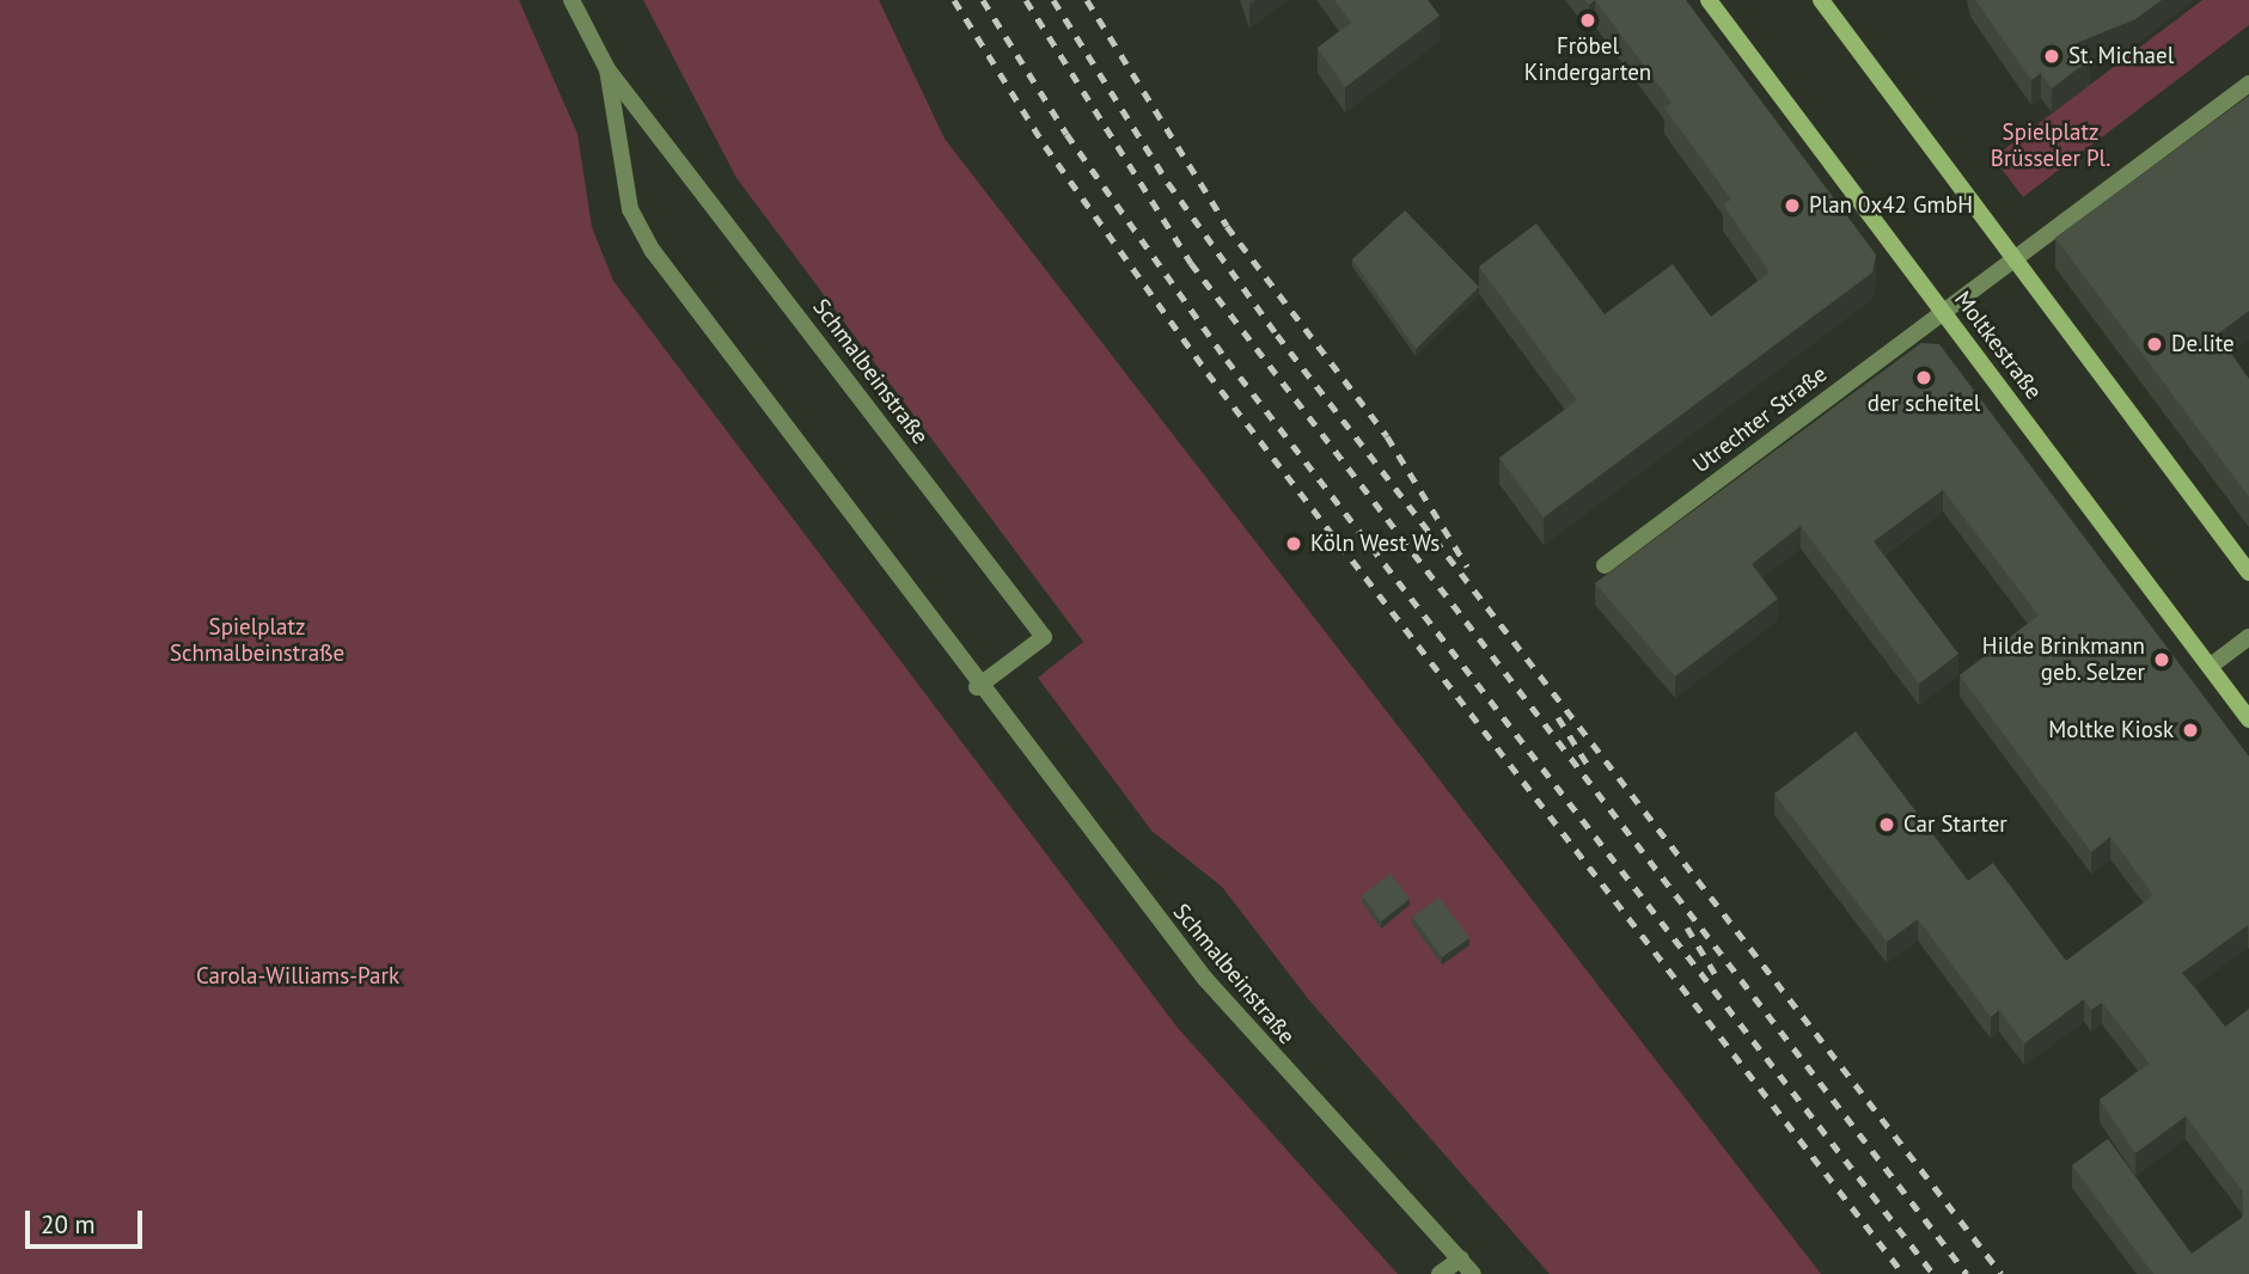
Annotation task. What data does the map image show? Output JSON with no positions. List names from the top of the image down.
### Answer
{
  "streets": {
    "street": ["Moltkestraße", "Schmalbeinstraße", "Utrechter Straße"]
  },
  "crossings": [
    ["Moltkestraße", "Utrechter Straße"]
  ],
  "parks": ["Spielplatz Brüsseler Pl.", "Spielplatz Schmalbeinstraße", "Carola-Williams-Park"],
  "places": [
    "Fröbel Kindergarten",
    "St. Michael",
    "Plan 0x42 GmbH",
    "De.lite",
    "der scheitel",
    "Köln West Ws",
    "Hilde Brinkmann geb. Selzer",
    "Moltke Kiosk",
    "Car Starter"
  ],
  "scale_bar": "20 m"
}
